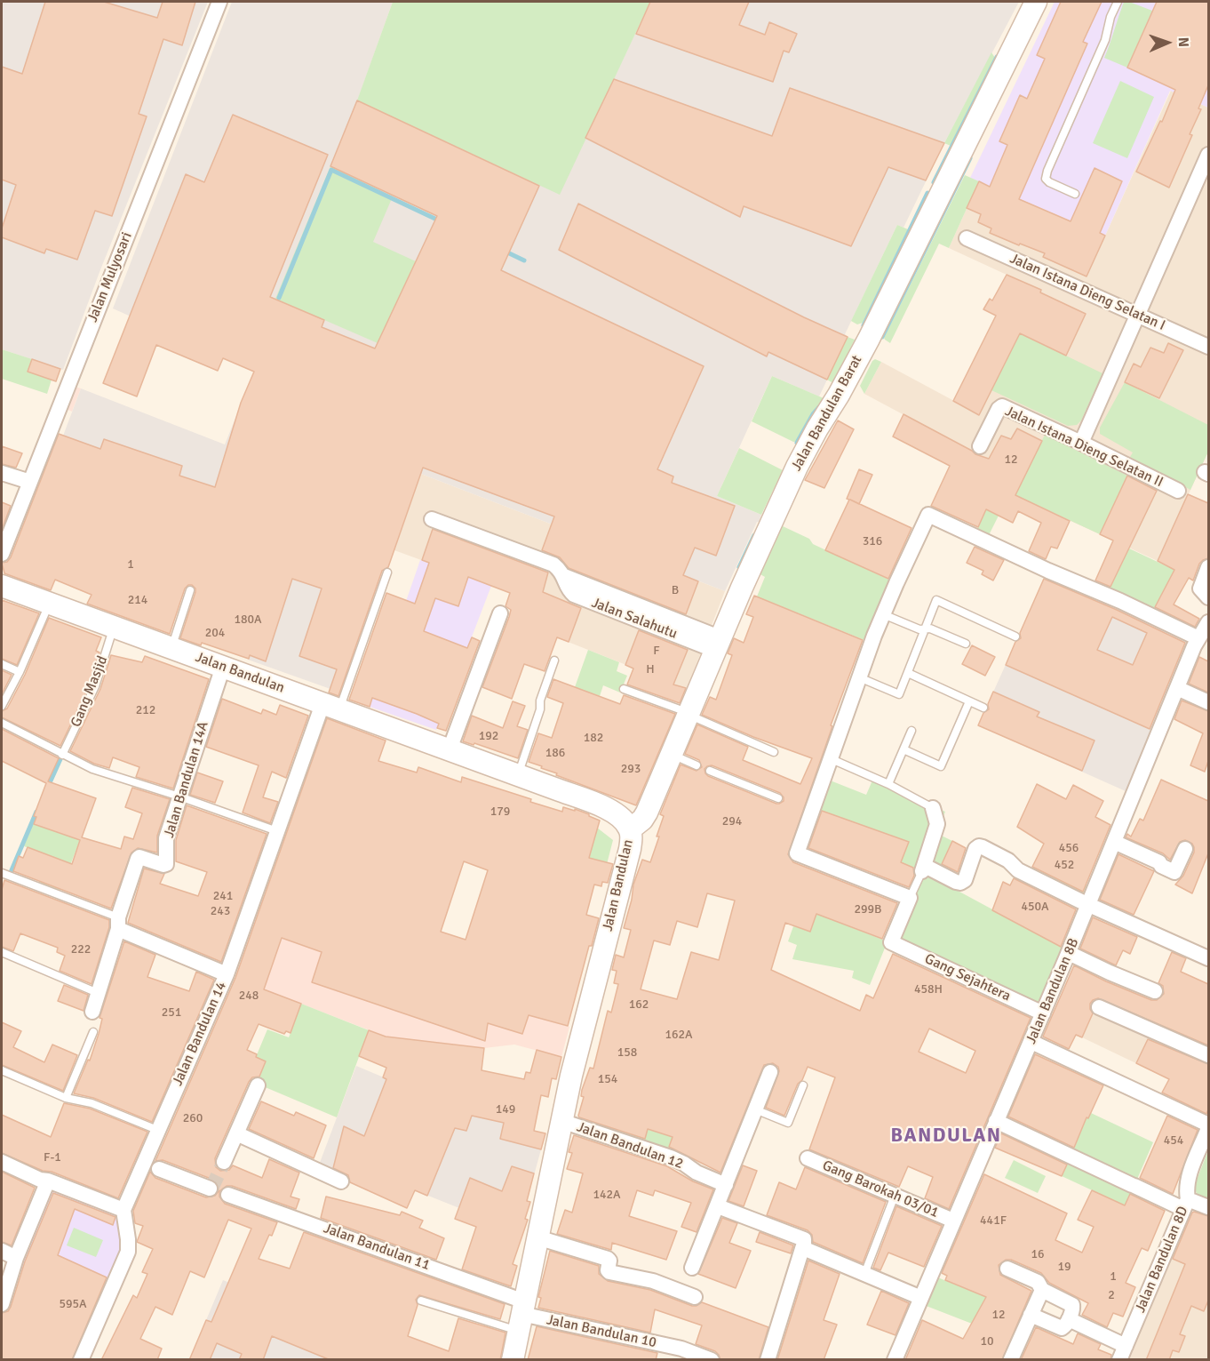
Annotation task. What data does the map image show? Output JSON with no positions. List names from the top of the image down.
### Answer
{
  "streets": {
    "main road": ["Jalan Bandulan Barat", "Jalan Bandulan"],
    "street": [
      "Jalan Mulyosari",
      "Jalan Istana Dieng Selatan I",
      "Jalan Istana Dieng Selatan II",
      "Jalan Salahutu",
      "Jalan Bandulan 14A",
      "Gang Sejahtera",
      "Jalan Bandulan 8B",
      "Jalan Bandulan 14",
      "Jalan Bandulan 12",
      "Gang Barokah 03/01",
      "Jalan Bandulan 11",
      "Jalan Bandulan 8D",
      "Jalan Bandulan 10"
    ],
    "lane": ["Gang Masjid"]
  },
  "crossings": [
    ["Jalan Bandulan Barat", "Jalan Salahutu"],
    ["Jalan Bandulan Barat", "Jalan Bandulan"],
    ["Jalan Bandulan", "Gang Masjid"],
    ["Jalan Bandulan", "Jalan Bandulan 14A"],
    ["Jalan Bandulan", "Jalan Bandulan 14"],
    ["Jalan Bandulan", "Jalan Bandulan 12"],
    ["Jalan Bandulan", "Jalan Bandulan 11"],
    ["Jalan Bandulan", "Jalan Bandulan 10"],
    ["Gang Sejahtera", "Jalan Bandulan 8B"],
    ["Jalan Bandulan 8B", "Gang Barokah 03/01"],
    ["Jalan Bandulan 11", "Jalan Bandulan 10"]
  ],
  "districts": ["BANDULAN"],
  "house_numbers": [
    "12",
    "316",
    "1",
    "B",
    "214",
    "180A",
    "204",
    "F",
    "H",
    "212",
    "192",
    "182",
    "186",
    "293",
    "179",
    "294",
    "456",
    "452",
    "241",
    "450A",
    "299B",
    "243",
    "222",
    "458H",
    "248",
    "162",
    "251",
    "162A",
    "158",
    "154",
    "149",
    "260",
    "454",
    "F-1",
    "142A",
    "441F",
    "16",
    "19",
    "1",
    "2",
    "595A",
    "12",
    "10"
  ],
  "north": "right"
}
